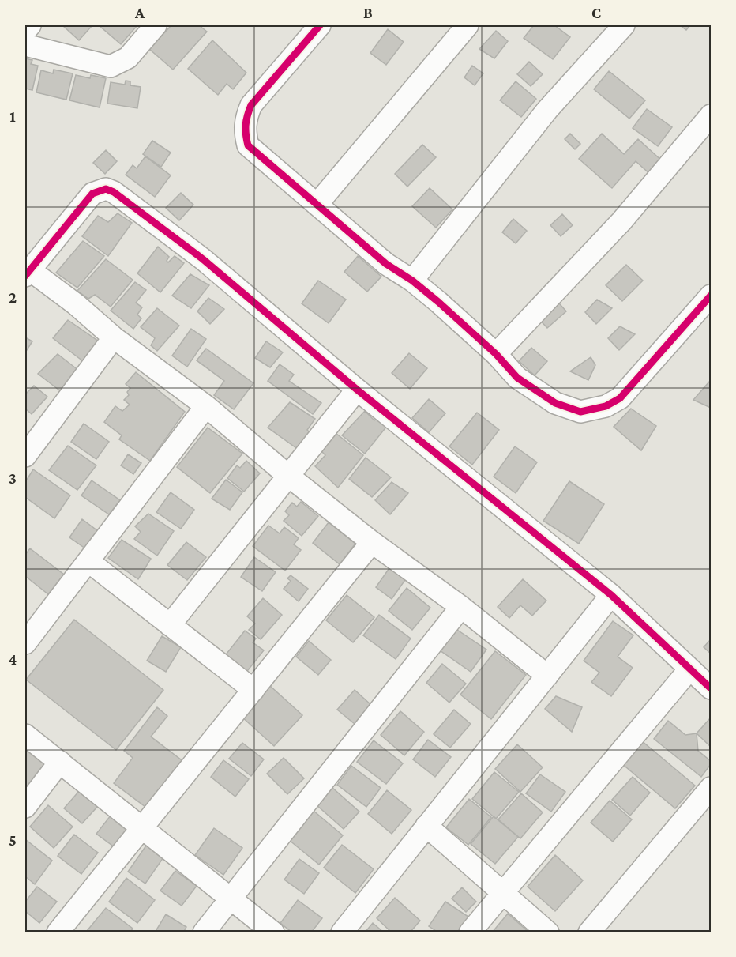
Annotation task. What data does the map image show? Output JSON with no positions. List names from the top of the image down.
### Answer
{
  "grid": {
    "columns": ["A", "B", "C"],
    "rows": [
      "1",
      "2",
      "3",
      "4",
      "5"
    ]
  }
}
